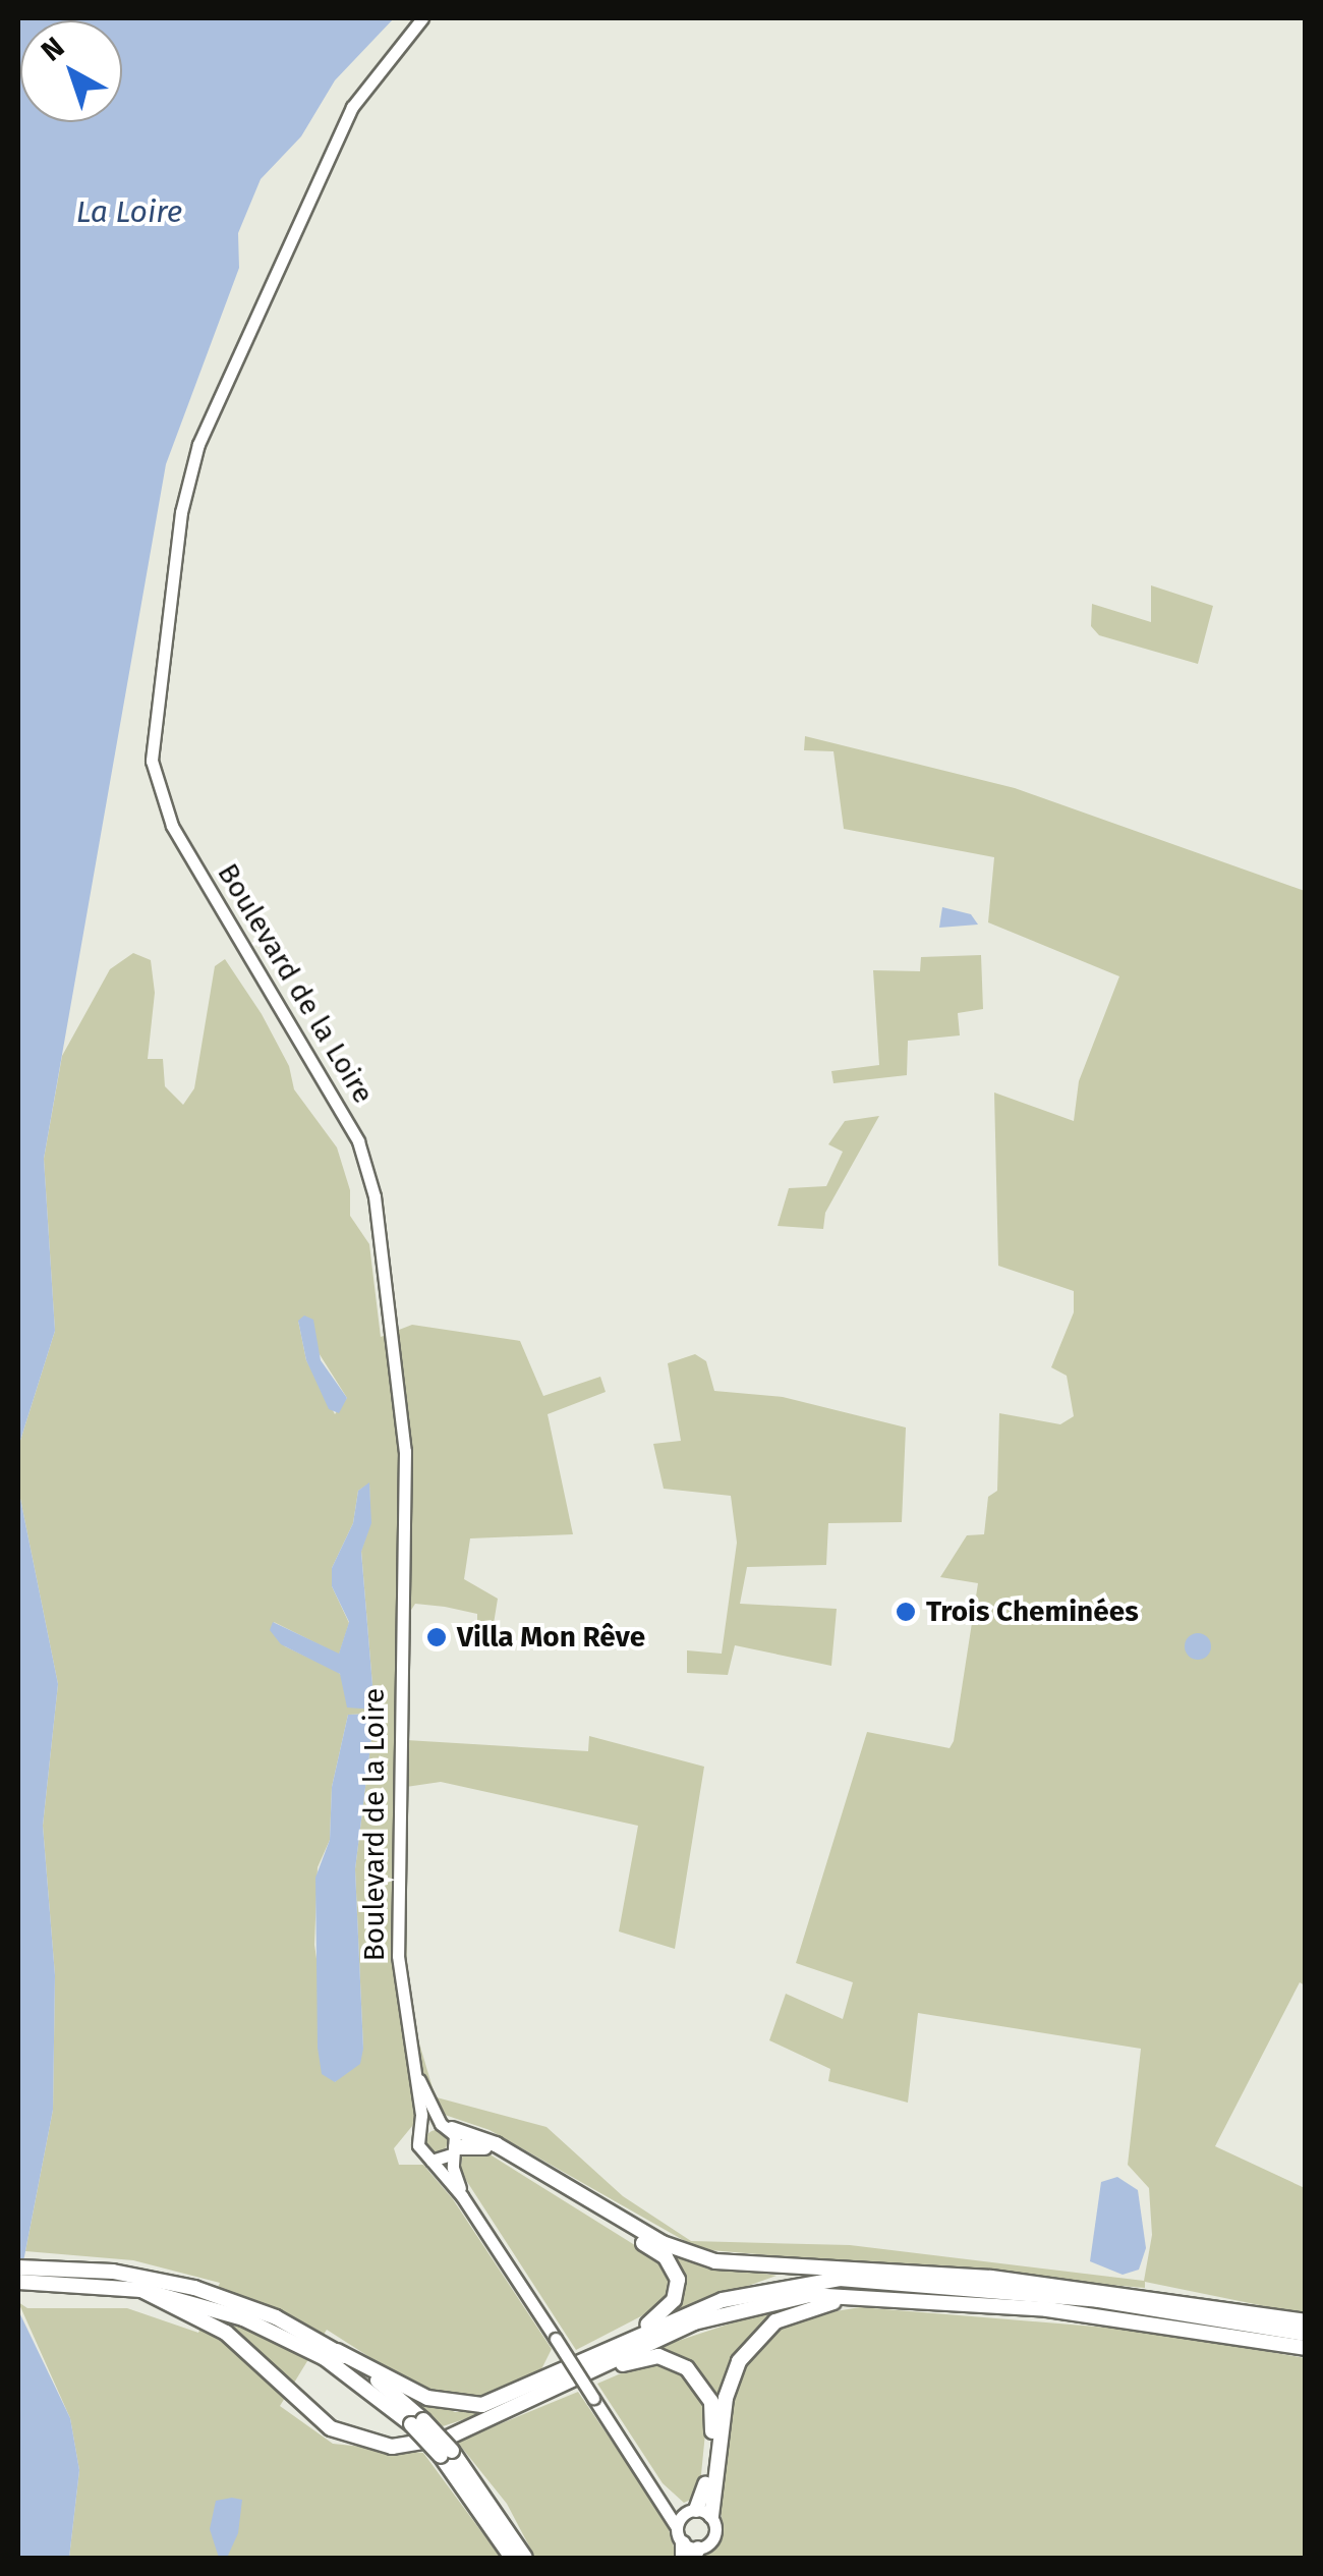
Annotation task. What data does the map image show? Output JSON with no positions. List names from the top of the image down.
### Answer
{
  "streets": {
    "main road": ["Boulevard de la Loire"]
  },
  "water": ["La Loire"],
  "places": ["Trois Cheminées", "Villa Mon Rêve"],
  "north": "top left"
}
